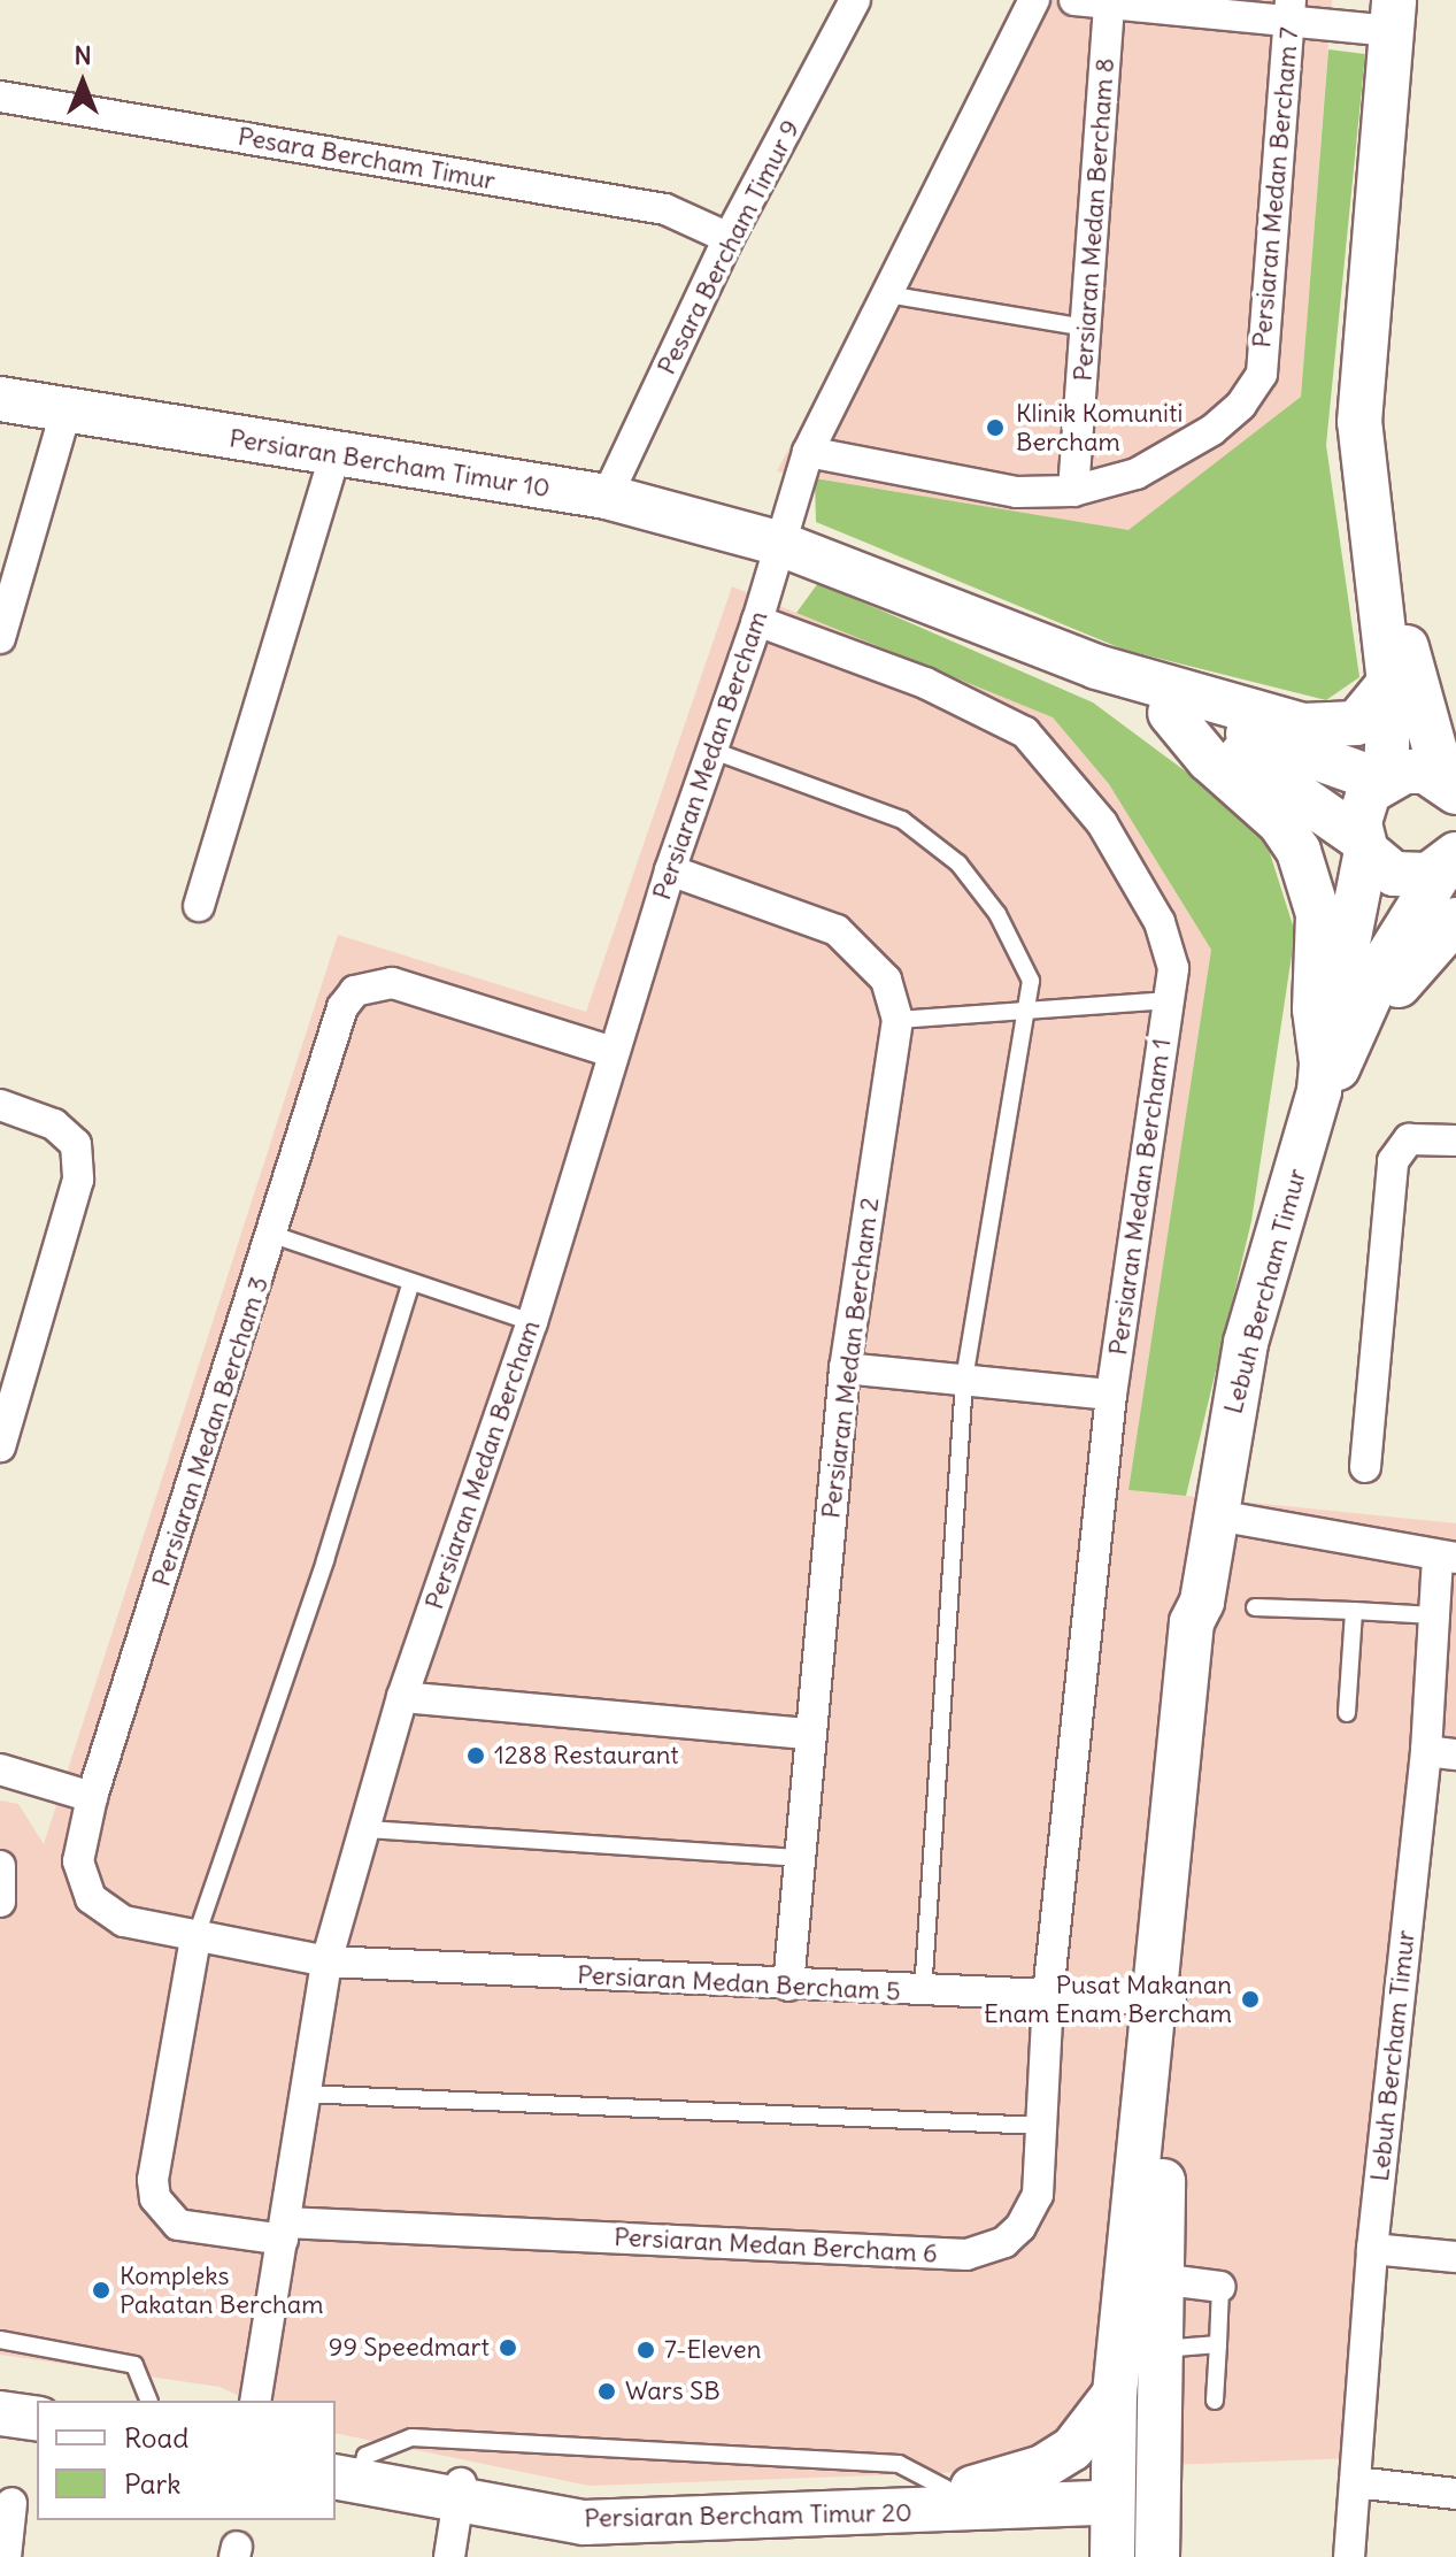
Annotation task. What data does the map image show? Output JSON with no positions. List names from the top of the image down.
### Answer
{
  "streets": {
    "street": [
      "Pesara Bercham Timur",
      "Persiaran Medan Bercham 7",
      "Persiaran Medan Bercham 8",
      "Pesara Bercham Timur 9",
      "Persiaran Bercham Timur 10",
      "Persiaran Medan Bercham",
      "Persiaran Medan Bercham 1",
      "Lebuh Bercham Timur",
      "Persiaran Medan Bercham 2",
      "Persiaran Medan Bercham 3",
      "Persiaran Medan Bercham 5",
      "Persiaran Medan Bercham 6",
      "Persiaran Bercham Timur 20"
    ]
  },
  "crossings": [
    ["Pesara Bercham Timur", "Pesara Bercham Timur 9"],
    ["Persiaran Medan Bercham 7", "Persiaran Medan Bercham 8"],
    ["Persiaran Medan Bercham 7", "Persiaran Medan Bercham"],
    ["Pesara Bercham Timur 9", "Persiaran Bercham Timur 10"],
    ["Persiaran Bercham Timur 10", "Persiaran Medan Bercham"],
    ["Persiaran Medan Bercham", "Persiaran Medan Bercham 1"],
    ["Persiaran Medan Bercham", "Persiaran Medan Bercham 2"],
    ["Persiaran Medan Bercham", "Persiaran Medan Bercham 3"],
    ["Persiaran Medan Bercham", "Persiaran Medan Bercham 5"],
    ["Persiaran Medan Bercham", "Persiaran Medan Bercham 6"],
    ["Persiaran Medan Bercham 1", "Persiaran Medan Bercham 5"],
    ["Persiaran Medan Bercham 1", "Persiaran Medan Bercham 6"],
    ["Lebuh Bercham Timur", "Persiaran Medan Bercham 5"],
    ["Lebuh Bercham Timur", "Persiaran Bercham Timur 20"],
    ["Persiaran Medan Bercham 2", "Persiaran Medan Bercham 5"],
    ["Persiaran Medan Bercham 3", "Persiaran Medan Bercham 5"],
    ["Persiaran Medan Bercham 3", "Persiaran Medan Bercham 6"],
    ["Persiaran Medan Bercham 5", "Persiaran Medan Bercham 6"]
  ],
  "places": [
    "Klinik Komuniti Bercham",
    "1288 Restaurant",
    "Pusat Makanan Enam Enam Bercham",
    "Kompleks Pakatan Bercham",
    "99 Speedmart",
    "7-Eleven",
    "Wars SB"
  ],
  "legend": ["Road", "Park"],
  "north": "top"
}
